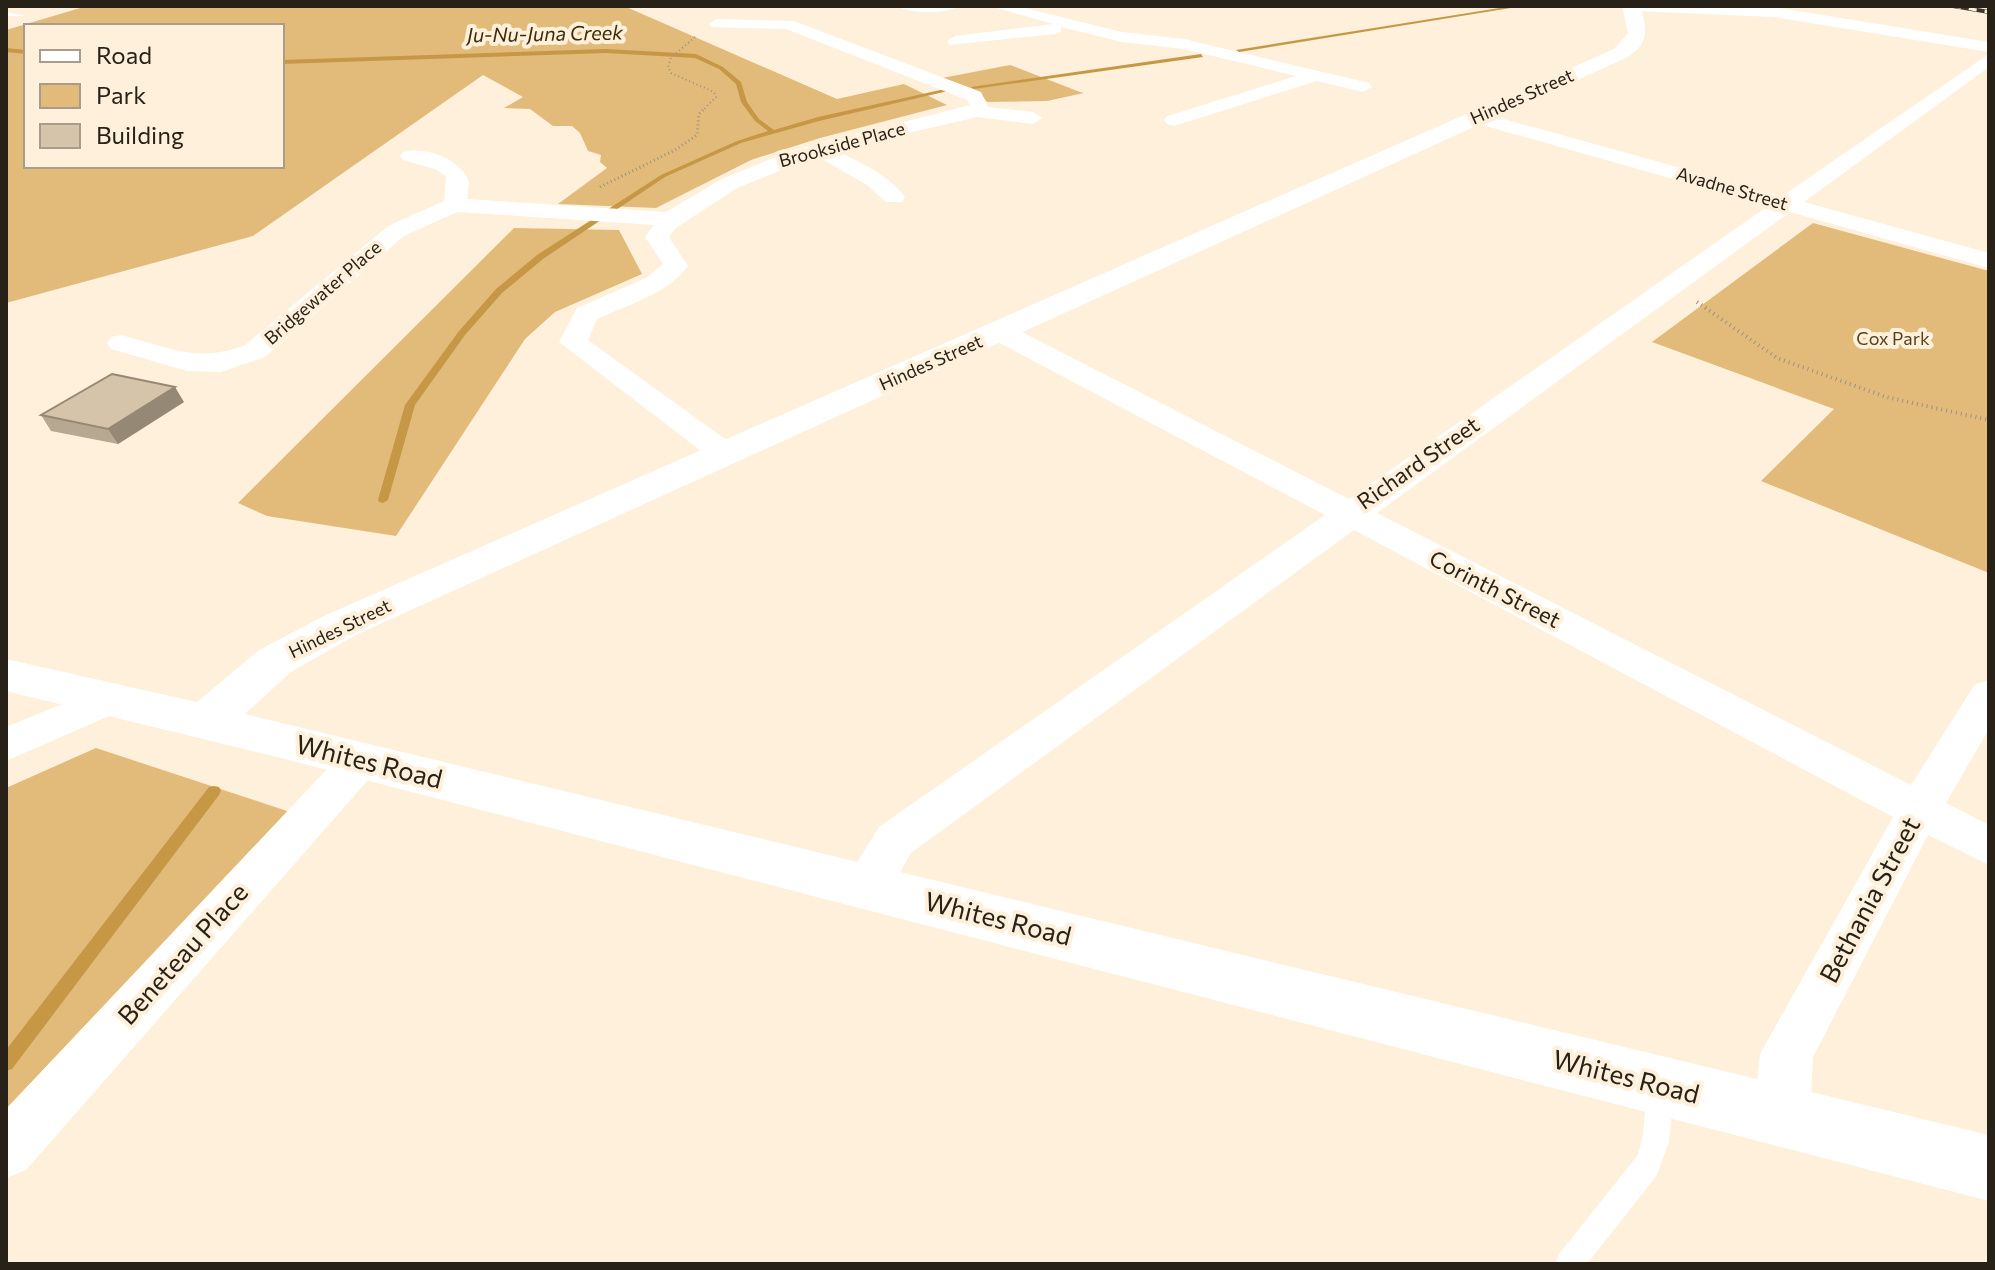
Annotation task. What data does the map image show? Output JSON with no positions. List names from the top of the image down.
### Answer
{
  "streets": {
    "street": [
      "Hindes Street",
      "Brookside Place",
      "Avadne Street",
      "Bridgewater Place",
      "Richard Street",
      "Corinth Street",
      "Whites Road",
      "Bethania Street",
      "Beneteau Place"
    ]
  },
  "crossings": [
    ["Hindes Street", "Avadne Street"],
    ["Hindes Street", "Corinth Street"],
    ["Hindes Street", "Whites Road"],
    ["Brookside Place", "Bridgewater Place"],
    ["Avadne Street", "Richard Street"],
    ["Richard Street", "Corinth Street"],
    ["Richard Street", "Whites Road"],
    ["Corinth Street", "Bethania Street"],
    ["Whites Road", "Bethania Street"],
    ["Whites Road", "Beneteau Place"]
  ],
  "water": ["Ju-Nu-Juna Creek"],
  "parks": ["Cox Park"],
  "legend": ["Road", "Park", "Building"]
}
